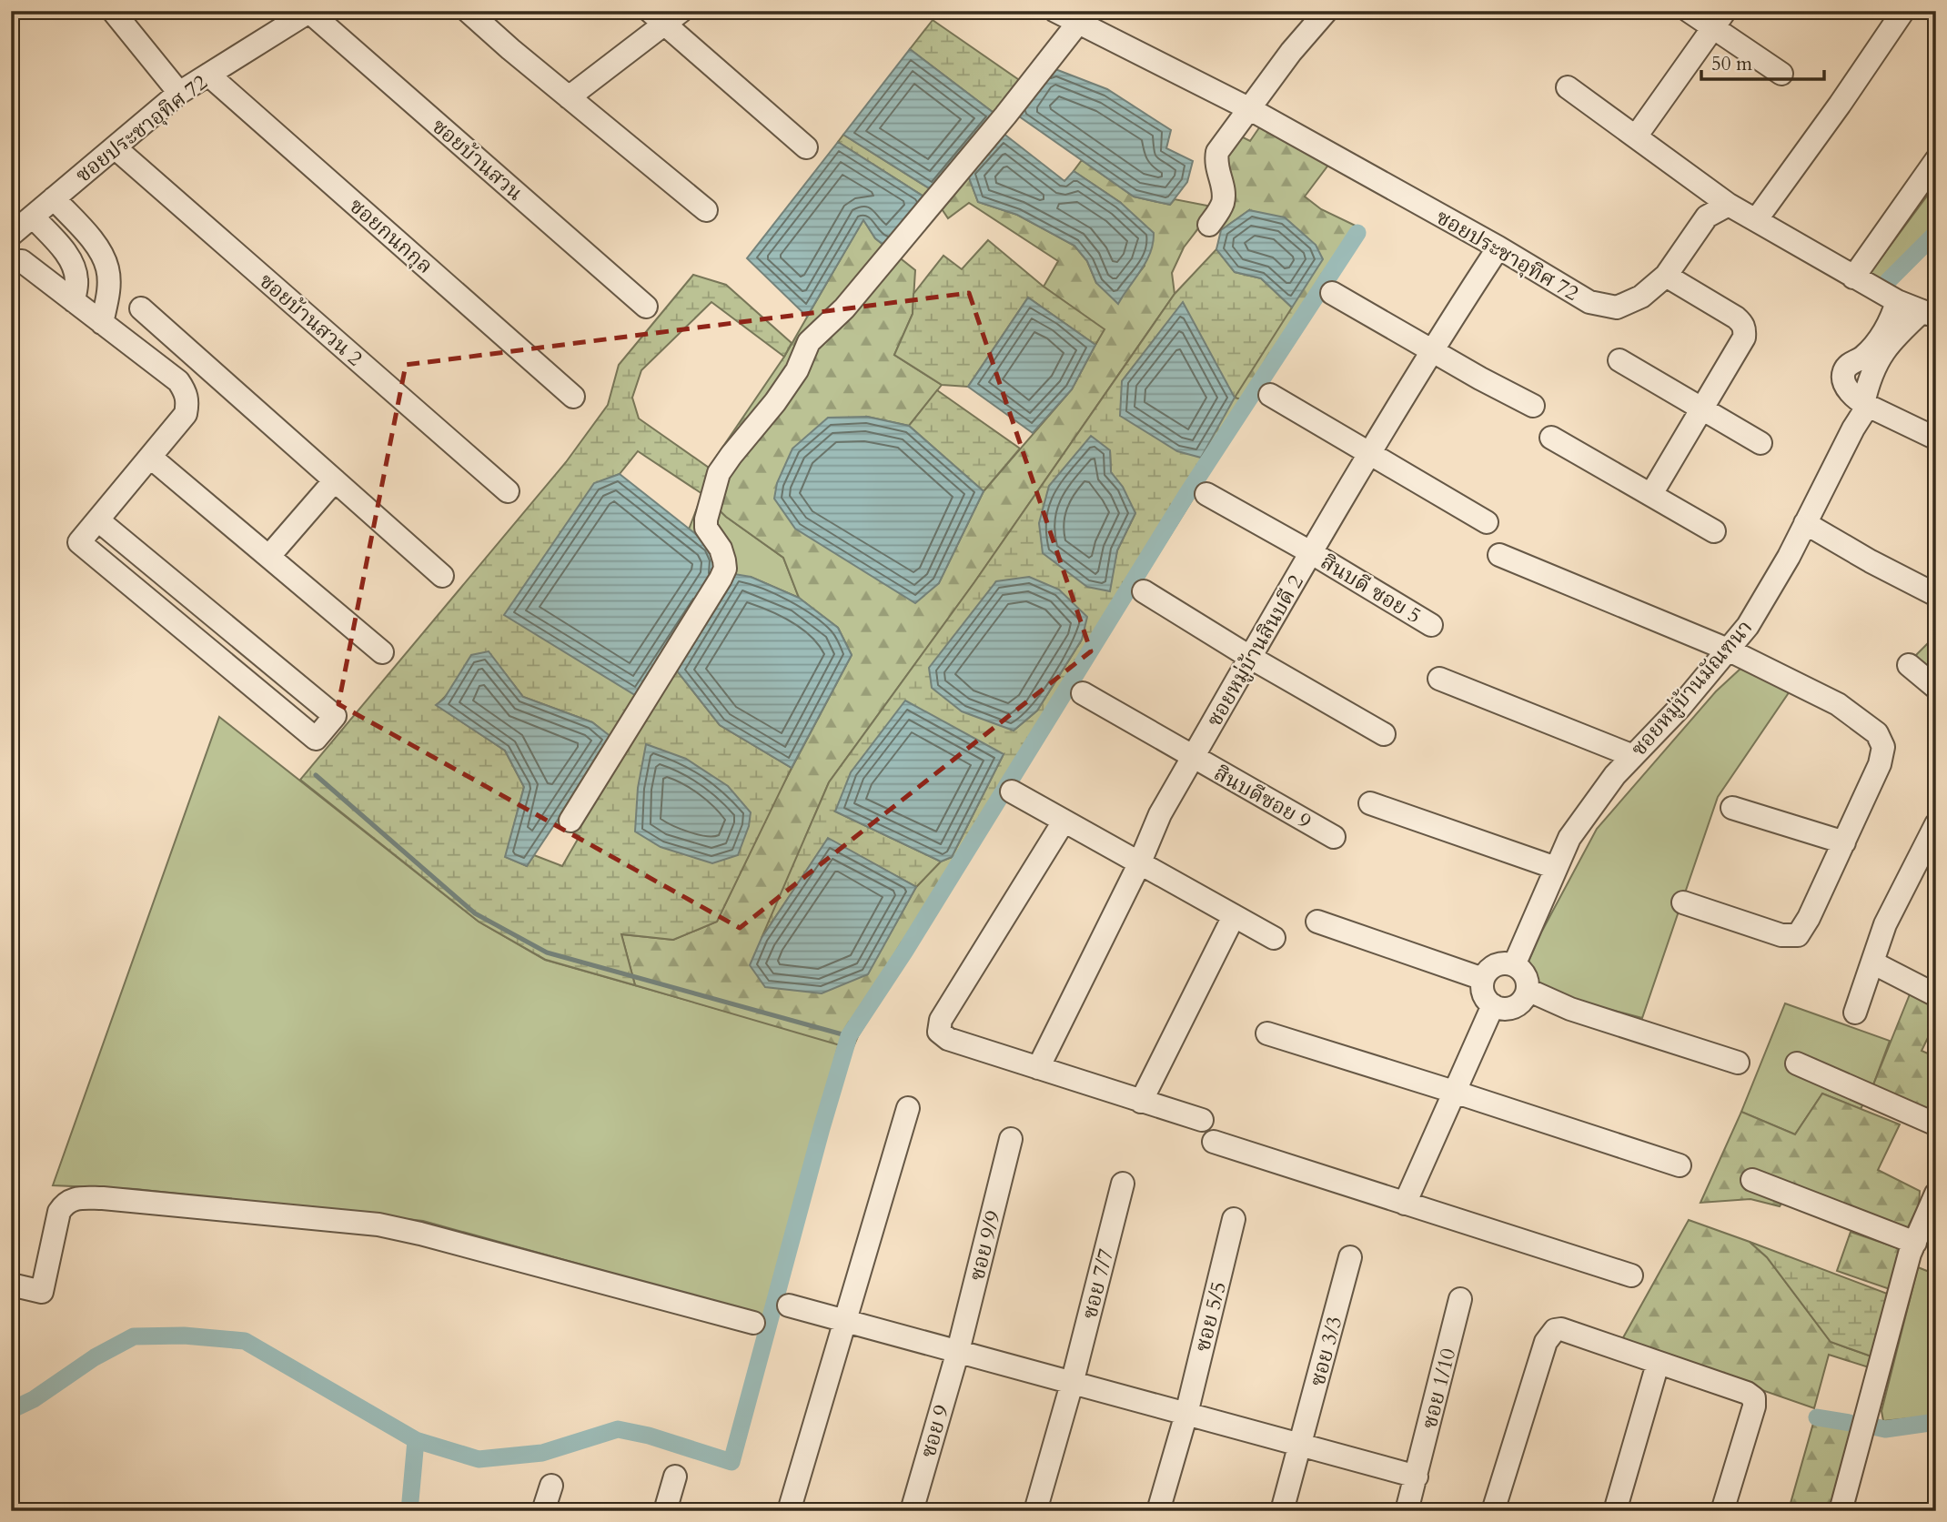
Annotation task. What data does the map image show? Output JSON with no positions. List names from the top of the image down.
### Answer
{
  "streets": {
    "street": [
      "ซอยประชาอุทิศ 72",
      "ซอยบ้านสวน",
      "ซอยกนกกุล",
      "ซอยบ้านสวน 2",
      "สินบดี ซอย 5",
      "ซอยหมู่บ้านสินบดี 2",
      "ซอยหมู่บ้านมัณฑนา",
      "สินบดีซอย 9",
      "ซอย 9/9",
      "ซอย 7/7",
      "ซอย 5/5",
      "ซอย 3/3",
      "ซอย 1/10",
      "ซอย 9"
    ]
  },
  "crossings": [
    ["ซอยประชาอุทิศ 72", "ซอยบ้านสวน"],
    ["ซอยประชาอุทิศ 72", "ซอยกนกกุล"],
    ["ซอยประชาอุทิศ 72", "ซอยบ้านสวน 2"],
    ["ซอยประชาอุทิศ 72", "ซอยหมู่บ้านสินบดี 2"],
    ["สินบดี ซอย 5", "ซอยหมู่บ้านสินบดี 2"],
    ["ซอยหมู่บ้านสินบดี 2", "สินบดีซอย 9"],
    ["ซอย 9/9", "ซอย 9"]
  ],
  "scale_bar": "50 m"
}
